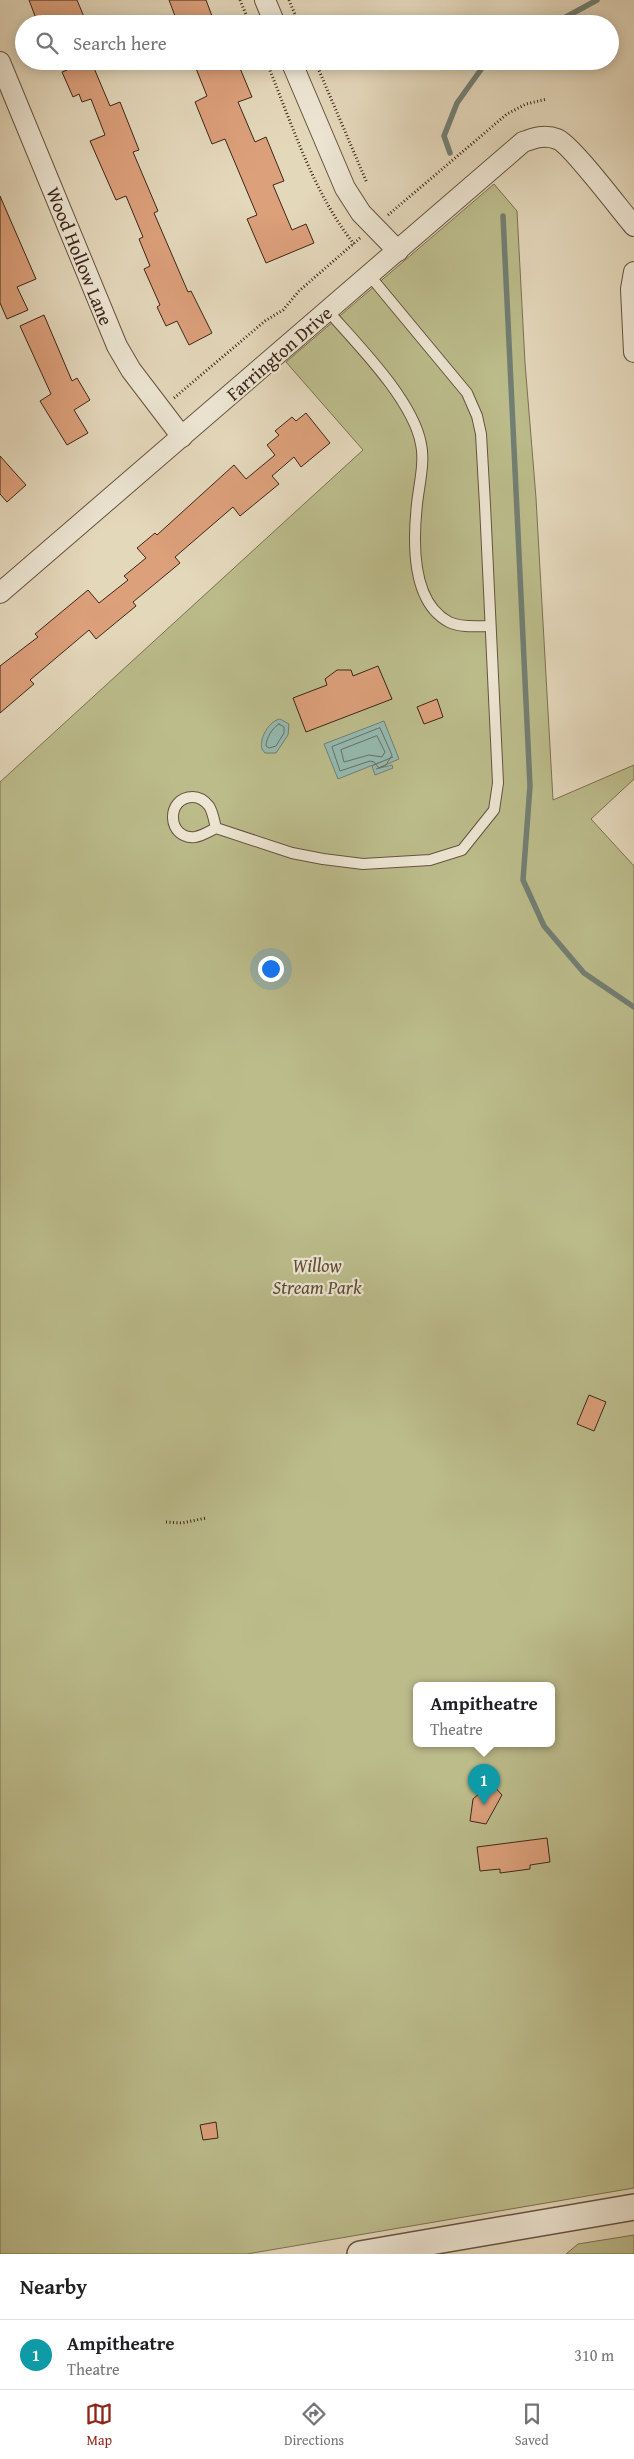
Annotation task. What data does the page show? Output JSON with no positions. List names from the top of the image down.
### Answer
{
  "streets": {
    "street": ["Wood Hollow Lane", "Farrington Drive"]
  },
  "crossings": [
    ["Wood Hollow Lane", "Farrington Drive"]
  ],
  "parks": ["Willow Stream Park"],
  "page": {
    "search": "Search here",
    "popup": ["Ampitheatre", "Theatre"],
    "pins": "1",
    "heading": "Nearby",
    "list": [
      {
        "mark": "1",
        "name": "Ampitheatre",
        "note": "Theatre",
        "value": "310 m"
      }
    ],
    "nav": ["Map", "Directions", "Saved"]
  }
}
